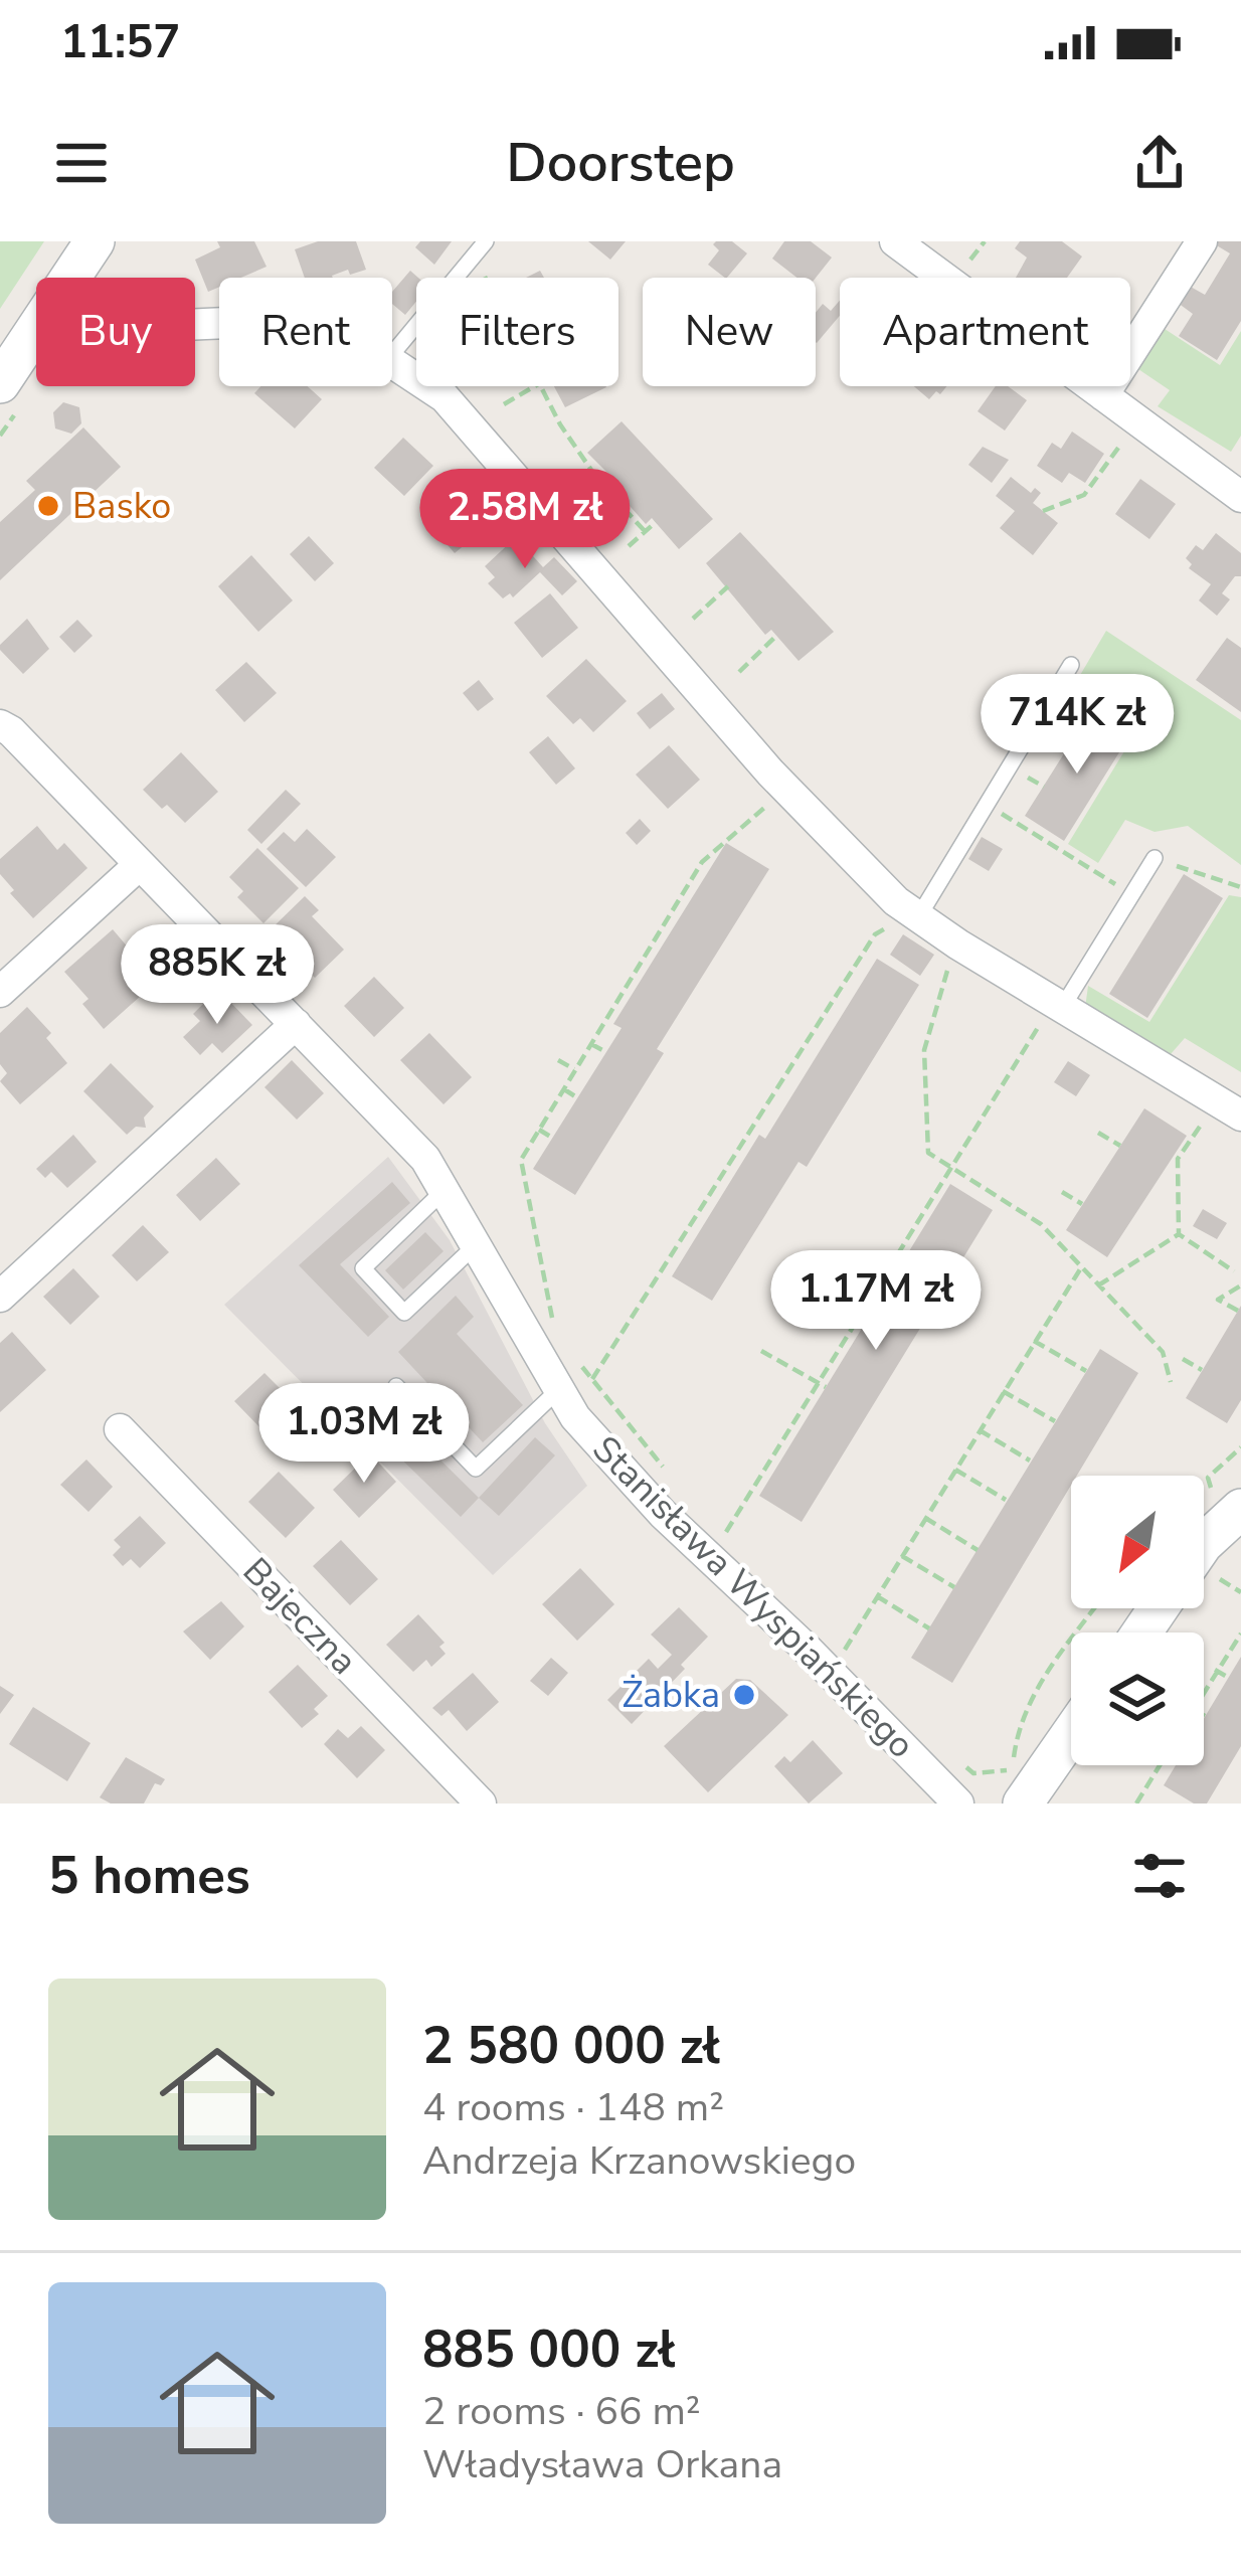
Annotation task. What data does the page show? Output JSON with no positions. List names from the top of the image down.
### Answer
{
  "streets": {
    "street": ["Stanisława Wyspiańskiego", "Bajeczna"]
  },
  "places": ["Basko", "Żabka"],
  "north": "bottom left",
  "page": {
    "status": "11:57",
    "header": "Doorstep",
    "chip": [
      "Buy",
      "Rent",
      "Filters",
      "New",
      "Apartment"
    ],
    "price": [
      "2.58M zł",
      "714K zł",
      "885K zł",
      "1.17M zł",
      "1.03M zł"
    ],
    "heading": "5 homes",
    "list": [
      {
        "name": "2 580 000 zł",
        "note": "4 rooms · 148 m² · Andrzeja Krzanowskiego"
      },
      {
        "name": "885 000 zł",
        "note": "2 rooms · 66 m² · Władysława Orkana"
      }
    ]
  }
}
